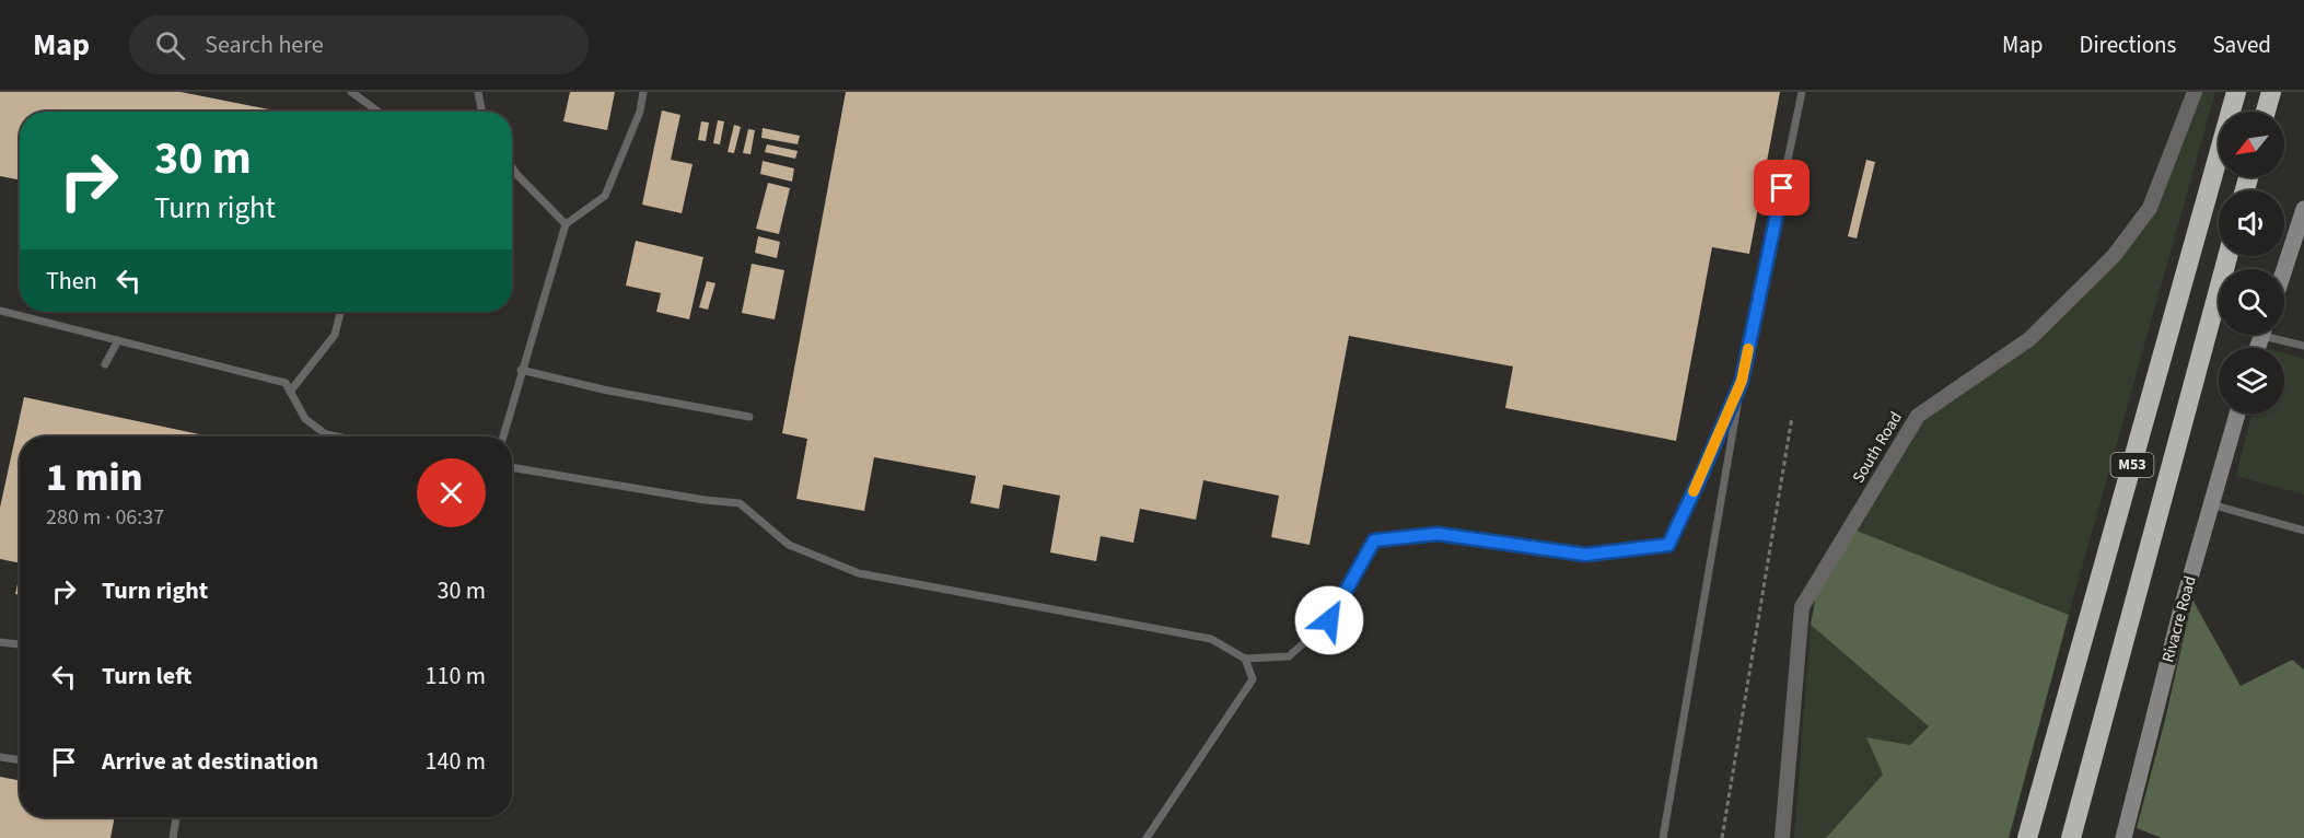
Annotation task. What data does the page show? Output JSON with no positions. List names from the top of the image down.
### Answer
{
  "streets": {
    "highway": ["M53"],
    "main road": ["Rivacre Road"],
    "street": ["South Road"]
  },
  "north": "bottom left",
  "page": {
    "header": "Map",
    "search": "Search here",
    "nav": ["Map", "Directions", "Saved"],
    "turn": ["30 m", "Turn right"],
    "then": "Then",
    "heading": ["1 min", "280 m · 06:37"],
    "list": [
      {
        "name": "Turn right",
        "value": "30 m"
      },
      {
        "name": "Turn left",
        "value": "110 m"
      },
      {
        "name": "Arrive at destination",
        "value": "140 m"
      }
    ]
  }
}
